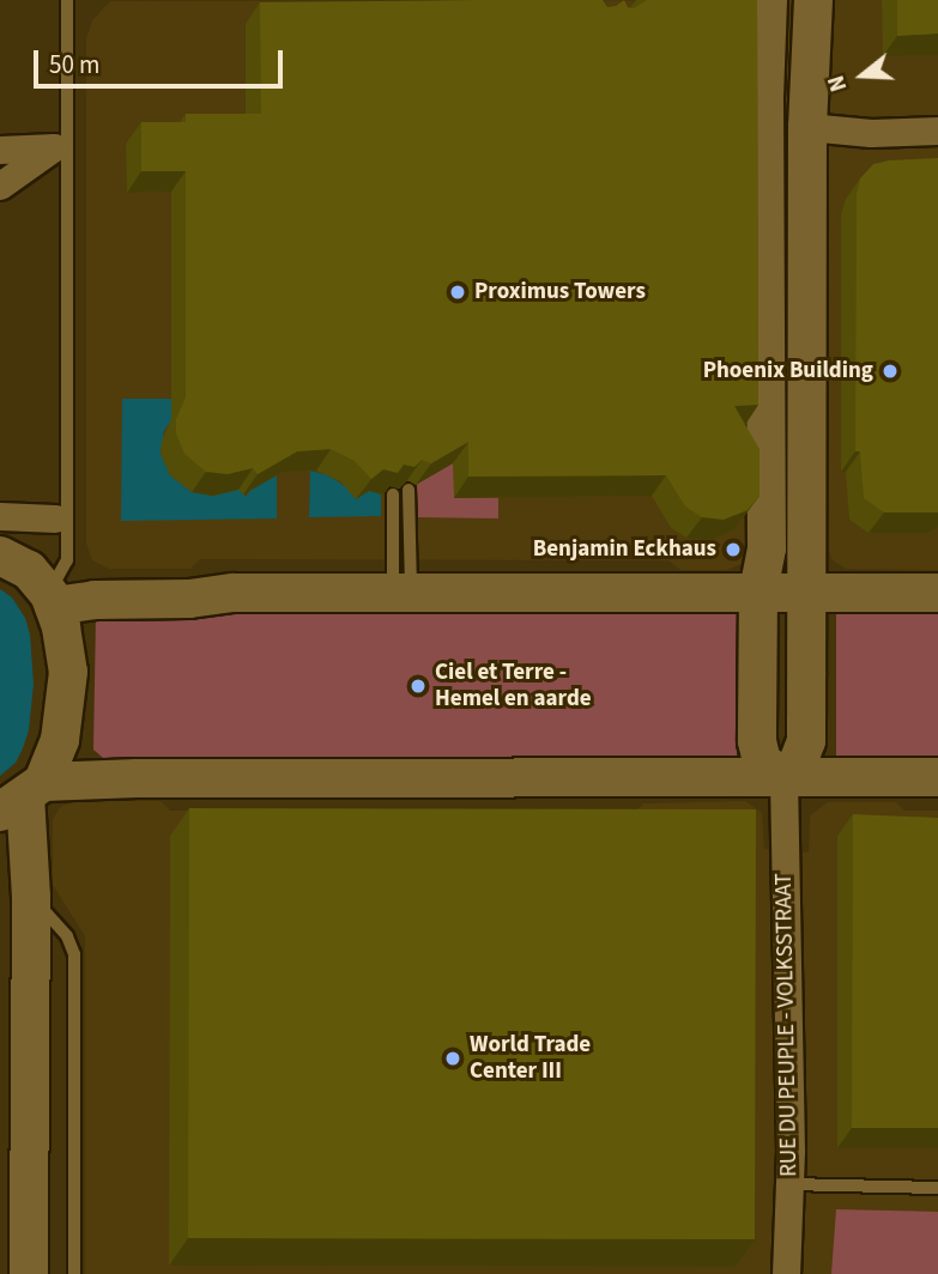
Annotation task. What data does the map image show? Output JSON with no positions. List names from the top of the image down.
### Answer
{
  "streets": {
    "street": ["RUE DU PEUPLE - VOLKSSTRAAT"]
  },
  "places": [
    "Proximus Towers",
    "Phoenix Building",
    "Benjamin Eckhaus",
    "Ciel et Terre - Hemel en aarde",
    "World Trade Center III"
  ],
  "scale_bar": "50 m",
  "north": "left"
}
